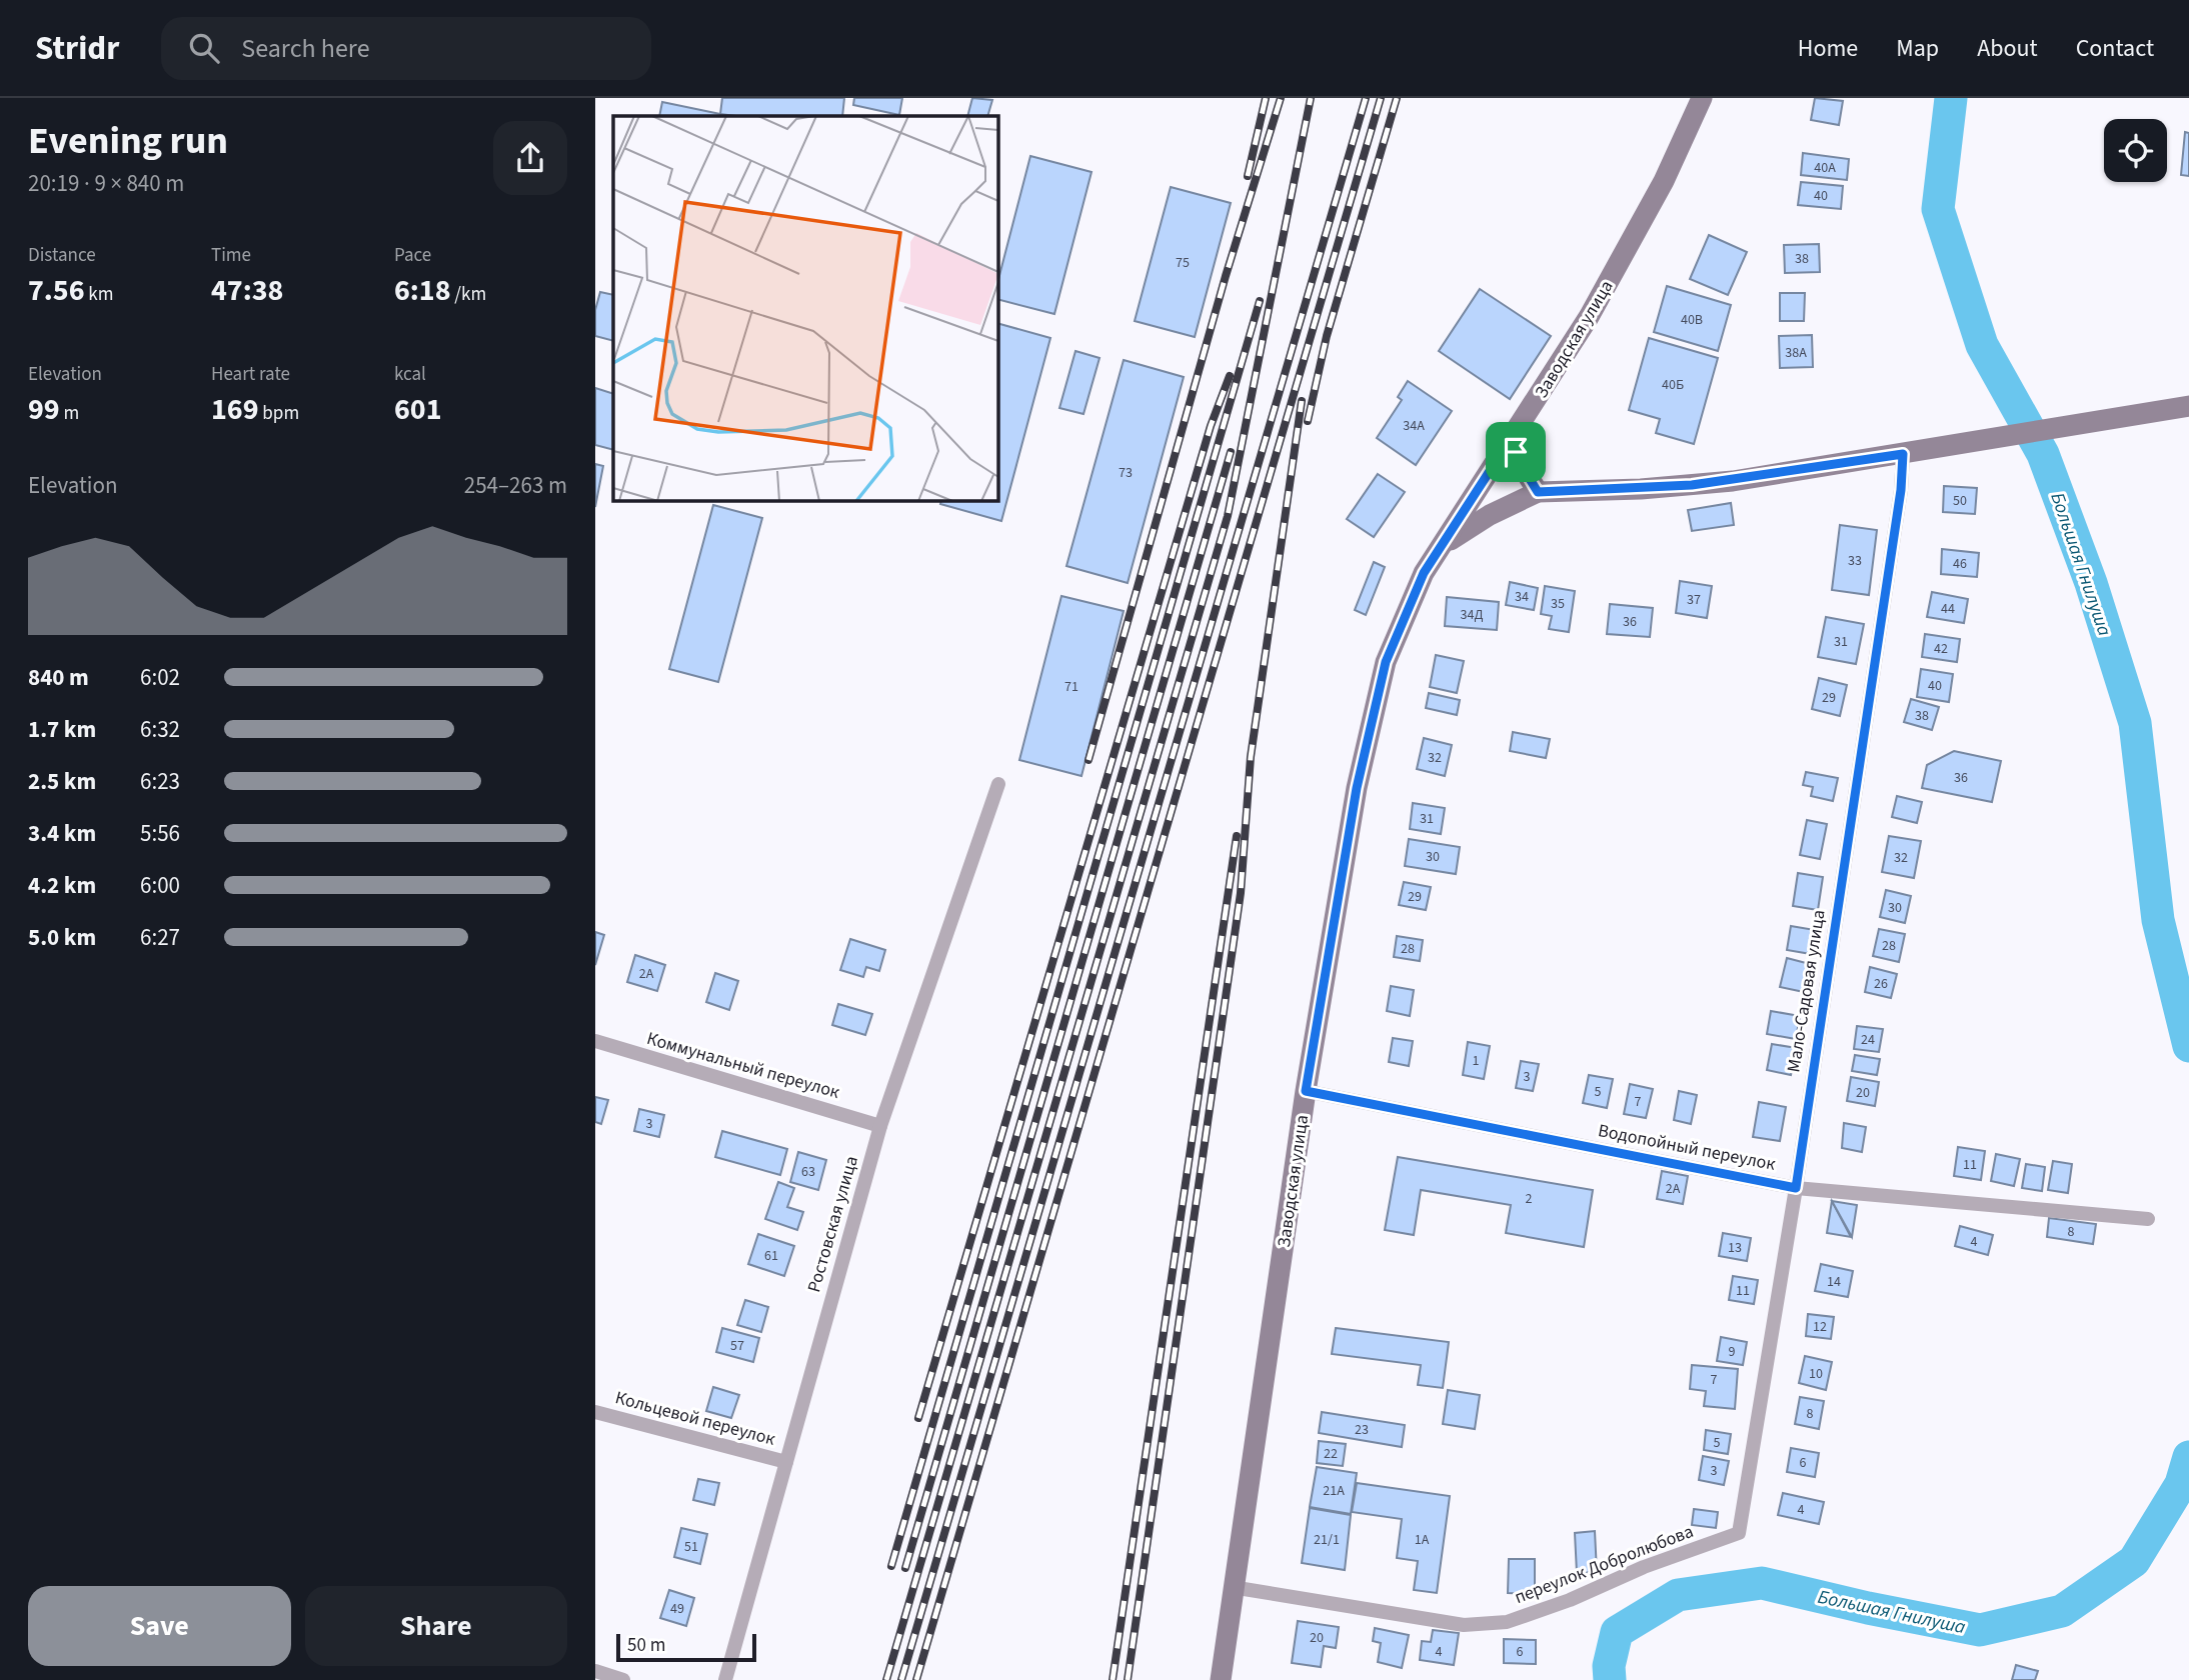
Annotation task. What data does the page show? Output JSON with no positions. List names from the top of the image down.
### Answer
{
  "streets": {
    "main road": ["Заводская улица"],
    "street": [
      "Мало-Садовая улица",
      "Коммунальный переулок",
      "Водопойный переулок",
      "Ростовская улица",
      "Кольцевой переулок",
      "переулок Добролюбова"
    ]
  },
  "crossings": [
    ["Заводская улица", "Водопойный переулок"],
    ["Заводская улица", "переулок Добролюбова"],
    ["Мало-Садовая улица", "Водопойный переулок"],
    ["Мало-Садовая улица", "переулок Добролюбова"],
    ["Коммунальный переулок", "Ростовская улица"],
    ["Ростовская улица", "Кольцевой переулок"]
  ],
  "water": ["Большая Гнилуша"],
  "house_numbers": [
    "40А",
    "40",
    "38",
    "75",
    "40В",
    "38А",
    "40Б",
    "34А",
    "73",
    "50",
    "33",
    "46",
    "34",
    "37",
    "35",
    "44",
    "34Д",
    "36",
    "31",
    "42",
    "40",
    "71",
    "29",
    "38",
    "32",
    "36",
    "31",
    "30",
    "32",
    "29",
    "30",
    "28",
    "28",
    "2А",
    "26",
    "24",
    "1",
    "3",
    "5",
    "20",
    "7",
    "3",
    "11",
    "63",
    "2А",
    "2",
    "8",
    "4",
    "13",
    "61",
    "14",
    "11",
    "12",
    "57",
    "9",
    "10",
    "7",
    "8",
    "23",
    "5",
    "22",
    "6",
    "3",
    "21А",
    "4",
    "21/1",
    "1А",
    "51",
    "49",
    "20",
    "4",
    "6"
  ],
  "scale_bar": "50 m",
  "page": {
    "header": "Stridr",
    "search": "Search here",
    "nav": [
      "Home",
      "Map",
      "About",
      "Contact"
    ],
    "heading": ["Evening run", "20:19 · 9 × 840 m"],
    "stats": [
      ["Distance", "7.56 km"],
      ["Time", "47:38"],
      ["Pace", "6:18 /km"],
      ["Elevation", "99 m"],
      ["Heart rate", "169 bpm"],
      ["kcal", "601"]
    ],
    "chart": ["Elevation", "254–263 m"],
    "list": [
      {
        "name": "840 m",
        "note": "6:02"
      },
      {
        "name": "1.7 km",
        "note": "6:32"
      },
      {
        "name": "2.5 km",
        "note": "6:23"
      },
      {
        "name": "3.4 km",
        "note": "5:56"
      },
      {
        "name": "4.2 km",
        "note": "6:00"
      },
      {
        "name": "5.0 km",
        "note": "6:27"
      }
    ],
    "buttons": ["Save", "Share"],
    "scale": "50 m"
  }
}
